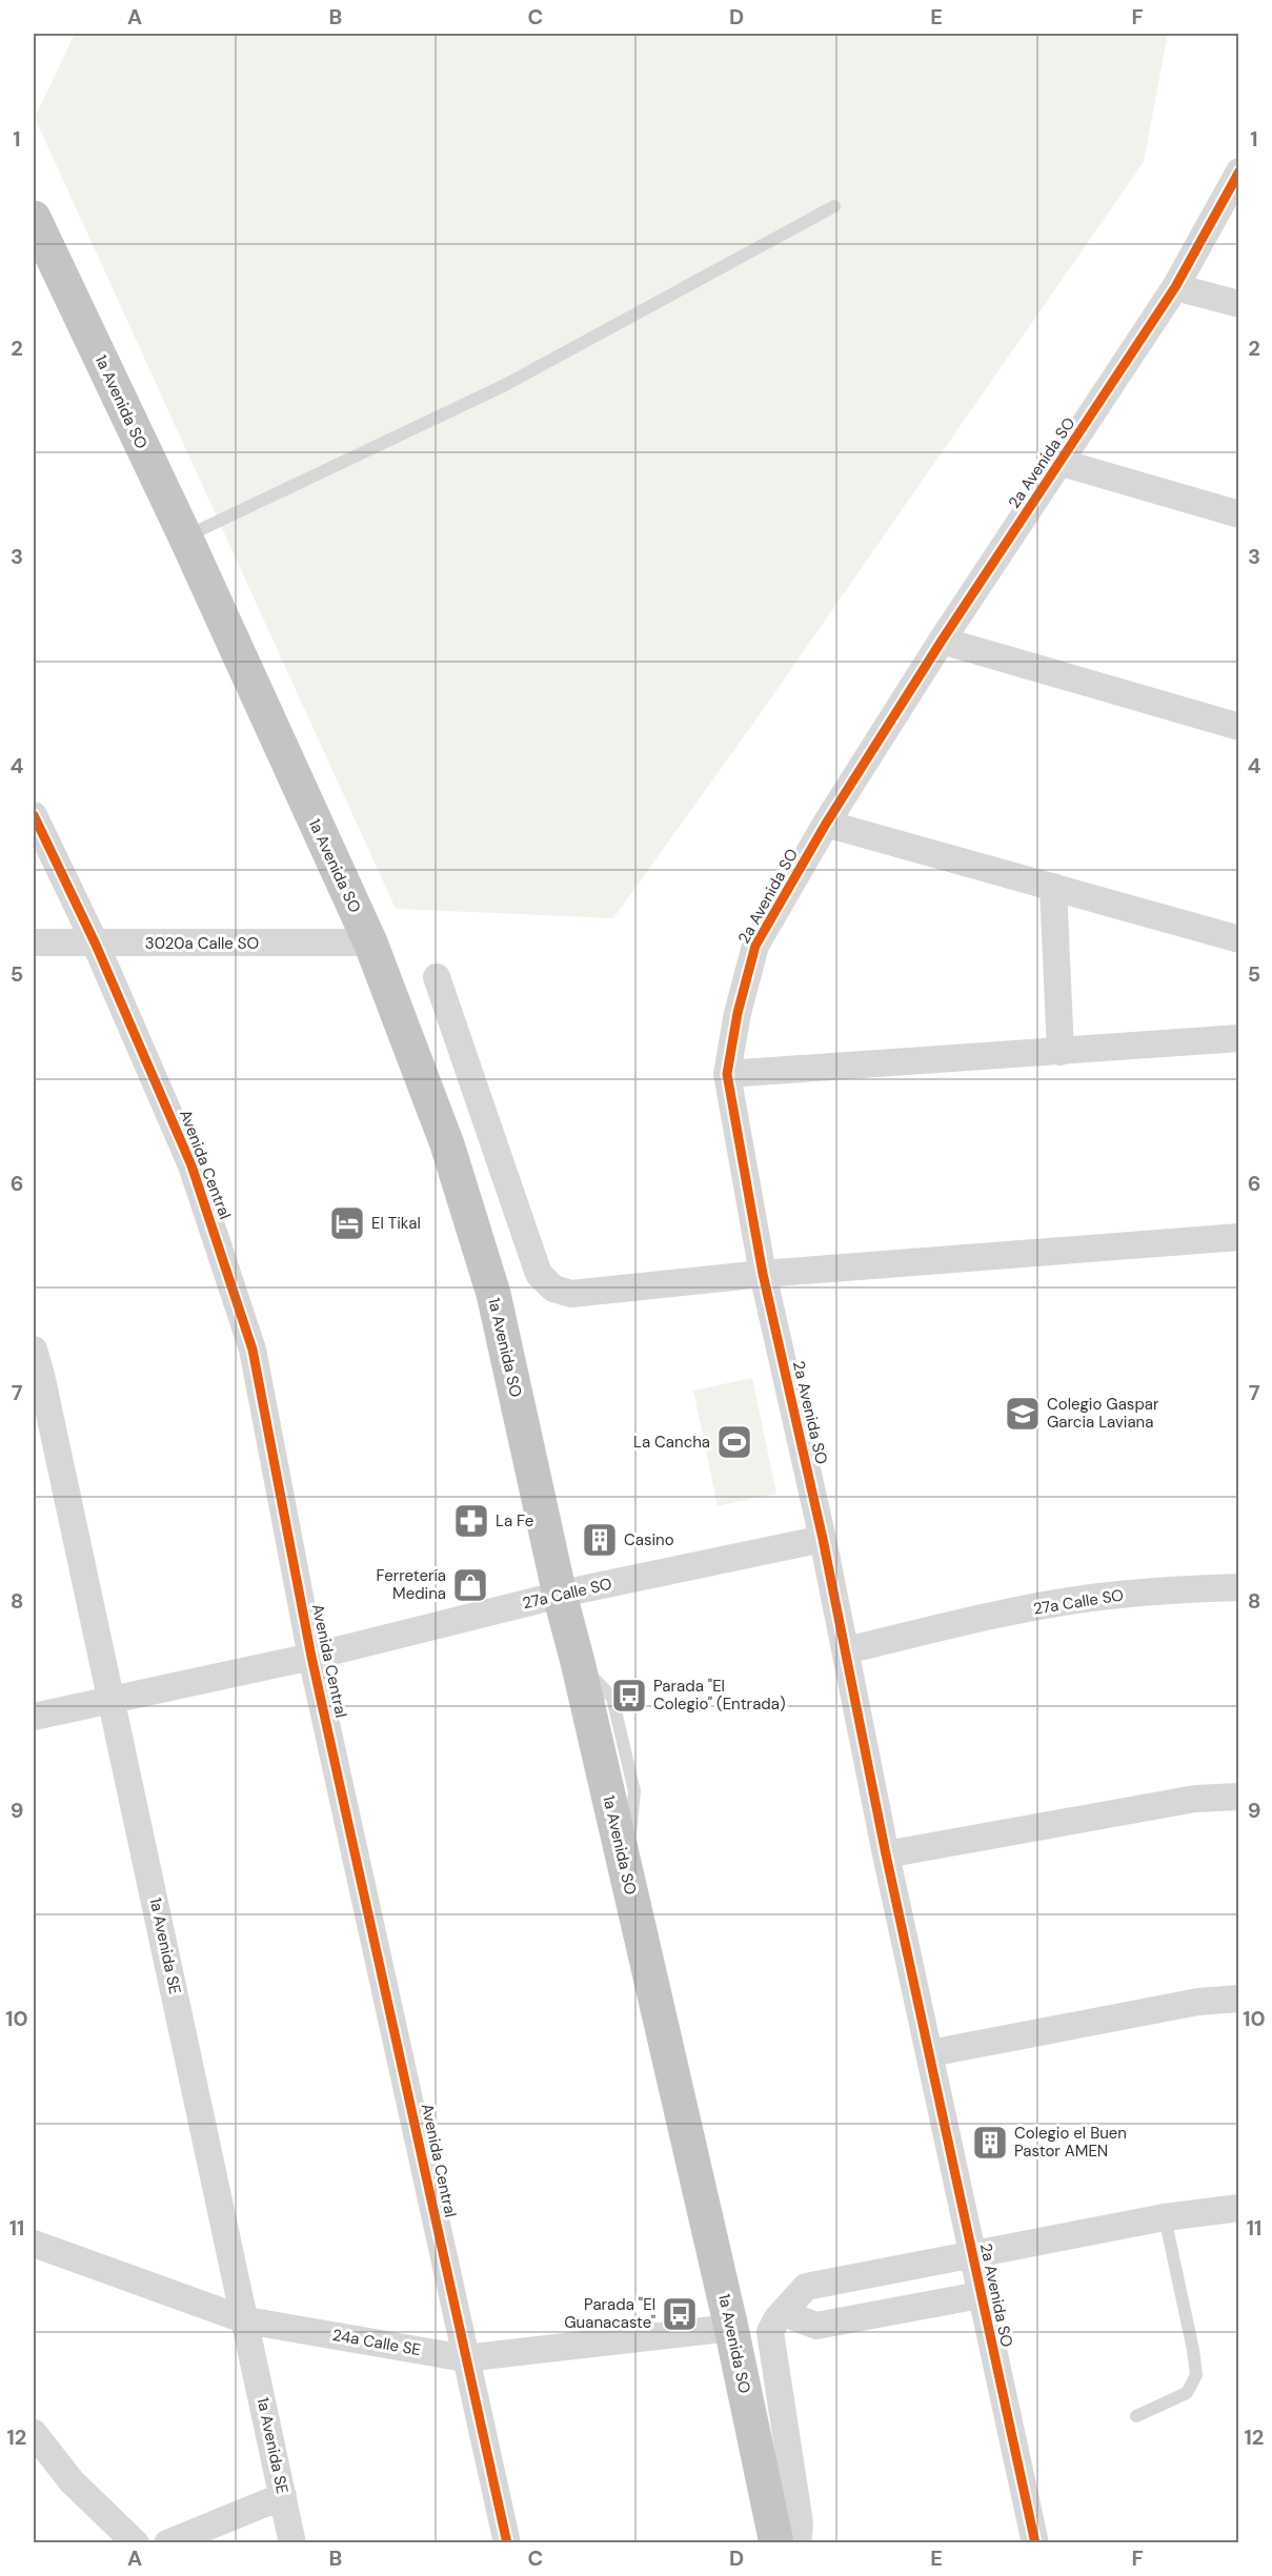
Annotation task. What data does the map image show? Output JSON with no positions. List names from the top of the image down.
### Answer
{
  "streets": {
    "highway": ["1a Avenida SO"],
    "street": [
      "2a Avenida SO",
      "3020a Calle SO",
      "Avenida Central",
      "27a Calle SO",
      "1a Avenida SE",
      "24a Calle SE"
    ]
  },
  "crossings": [
    ["1a Avenida SO", "3020a Calle SO"],
    ["1a Avenida SO", "27a Calle SO"],
    ["1a Avenida SO", "24a Calle SE"],
    ["2a Avenida SO", "27a Calle SO"],
    ["3020a Calle SO", "Avenida Central"],
    ["Avenida Central", "27a Calle SO"],
    ["Avenida Central", "24a Calle SE"],
    ["27a Calle SO", "1a Avenida SE"],
    ["1a Avenida SE", "24a Calle SE"]
  ],
  "places": {
    "hotel": ["El Tikal"],
    "school or university": ["Colegio Gaspar Garcia Laviana"],
    "sports": ["La Cancha"],
    "pharmacy": ["La Fe"],
    "building": ["Casino", "Colegio el Buen Pastor AMEN"],
    "shop": ["Ferretería Medina"],
    "bus stop": ["Parada \"El Colegio\" (Entrada)", "Parada \"El Guanacaste\""]
  },
  "grid": {
    "columns": [
      "A",
      "B",
      "C",
      "D",
      "E",
      "F"
    ],
    "rows": [
      "1",
      "2",
      "3",
      "4",
      "5",
      "6",
      "7",
      "8",
      "9",
      "10",
      "11",
      "12"
    ]
  }
}
